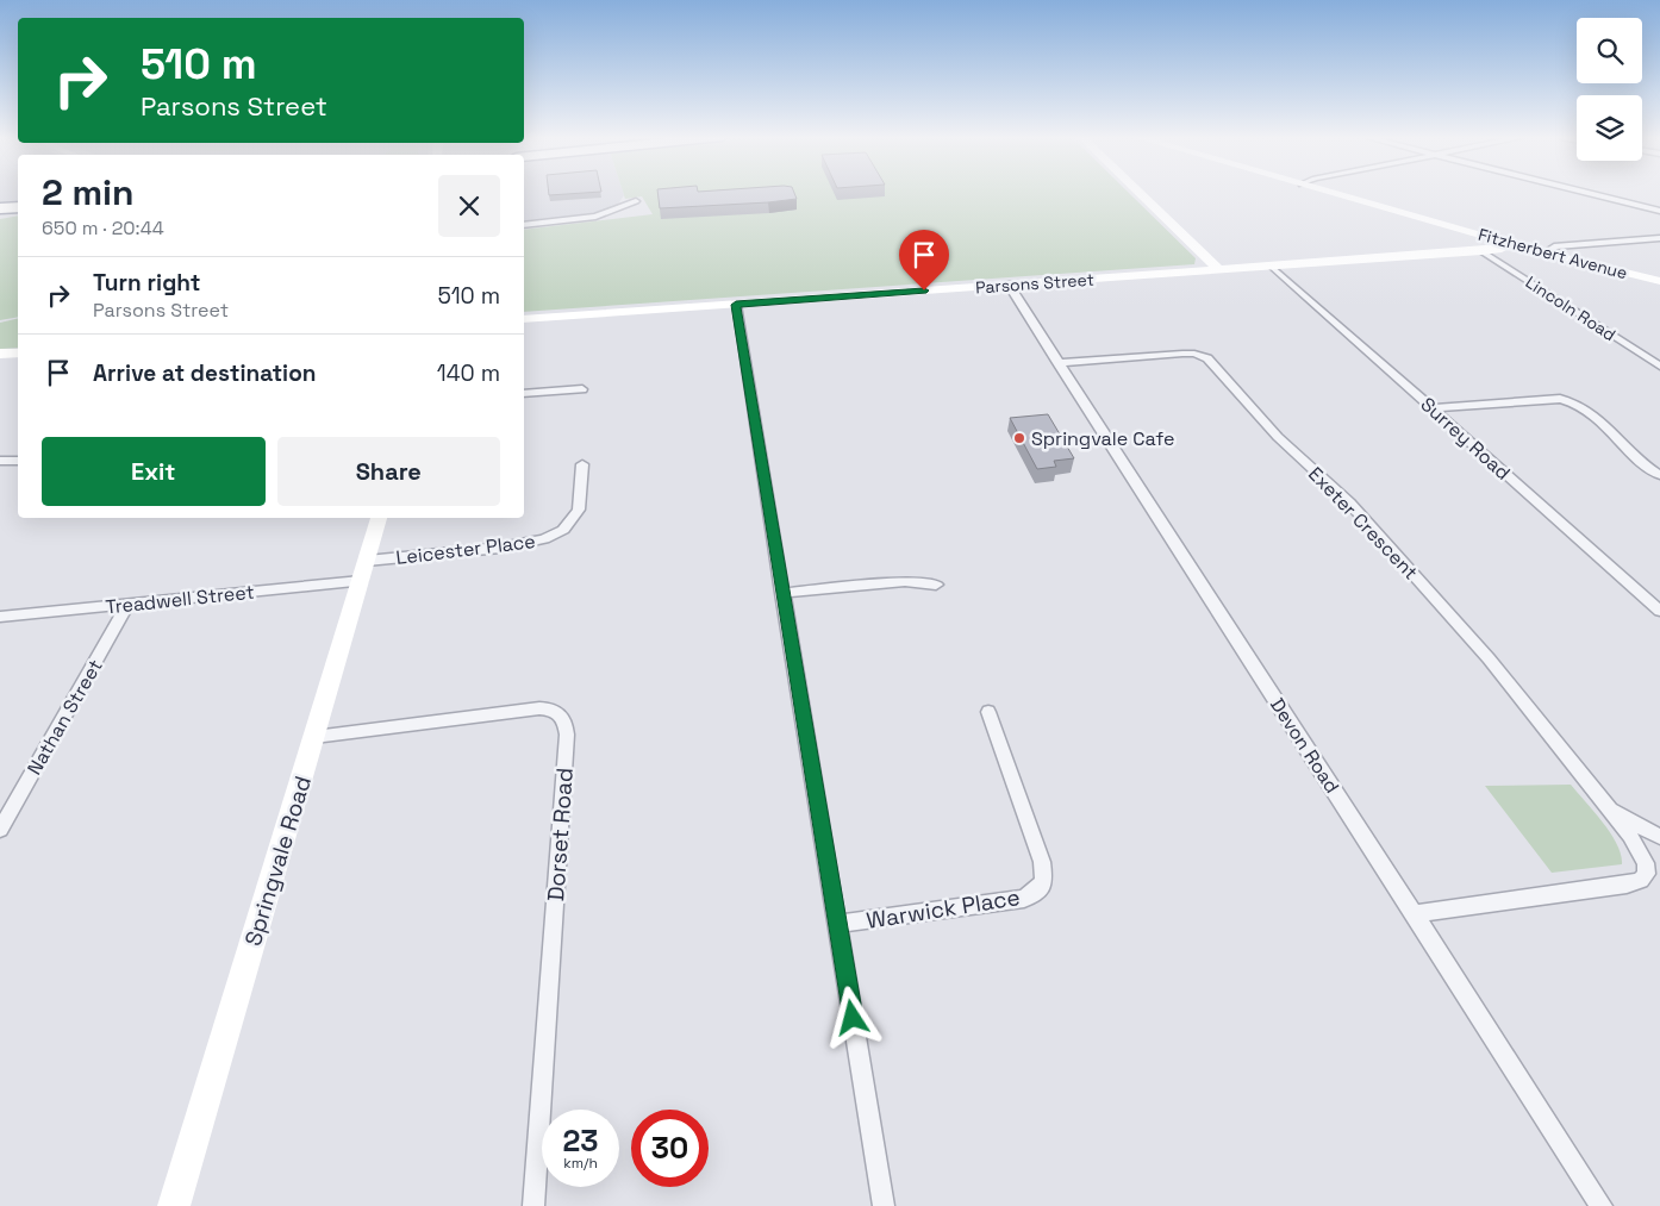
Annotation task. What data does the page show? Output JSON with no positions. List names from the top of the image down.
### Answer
{
  "streets": {
    "main road": ["Fitzherbert Avenue", "Parsons Street", "Springvale Road"],
    "street": [
      "Lincoln Road",
      "Surrey Road",
      "Exeter Crescent",
      "Leicester Place",
      "Treadwell Street",
      "Nathan Street",
      "Devon Road",
      "Dorset Road",
      "Warwick Place"
    ]
  },
  "crossings": [
    ["Fitzherbert Avenue", "Parsons Street"],
    ["Parsons Street", "Lincoln Road"],
    ["Parsons Street", "Surrey Road"],
    ["Parsons Street", "Devon Road"],
    ["Exeter Crescent", "Devon Road"],
    ["Leicester Place", "Treadwell Street"],
    ["Leicester Place", "Springvale Road"],
    ["Treadwell Street", "Nathan Street"],
    ["Treadwell Street", "Springvale Road"],
    ["Dorset Road", "Springvale Road"]
  ],
  "places": ["Springvale Cafe"],
  "page": {
    "turn": ["510 m", "Parsons Street"],
    "heading": ["2 min", "650 m · 20:44"],
    "list": [
      {
        "name": "Turn right",
        "note": "Parsons Street",
        "value": "510 m"
      },
      {
        "name": "Arrive at destination",
        "value": "140 m"
      }
    ],
    "buttons": ["Exit", "Share"],
    "speed": "23 km/h",
    "limit": "30"
  }
}
